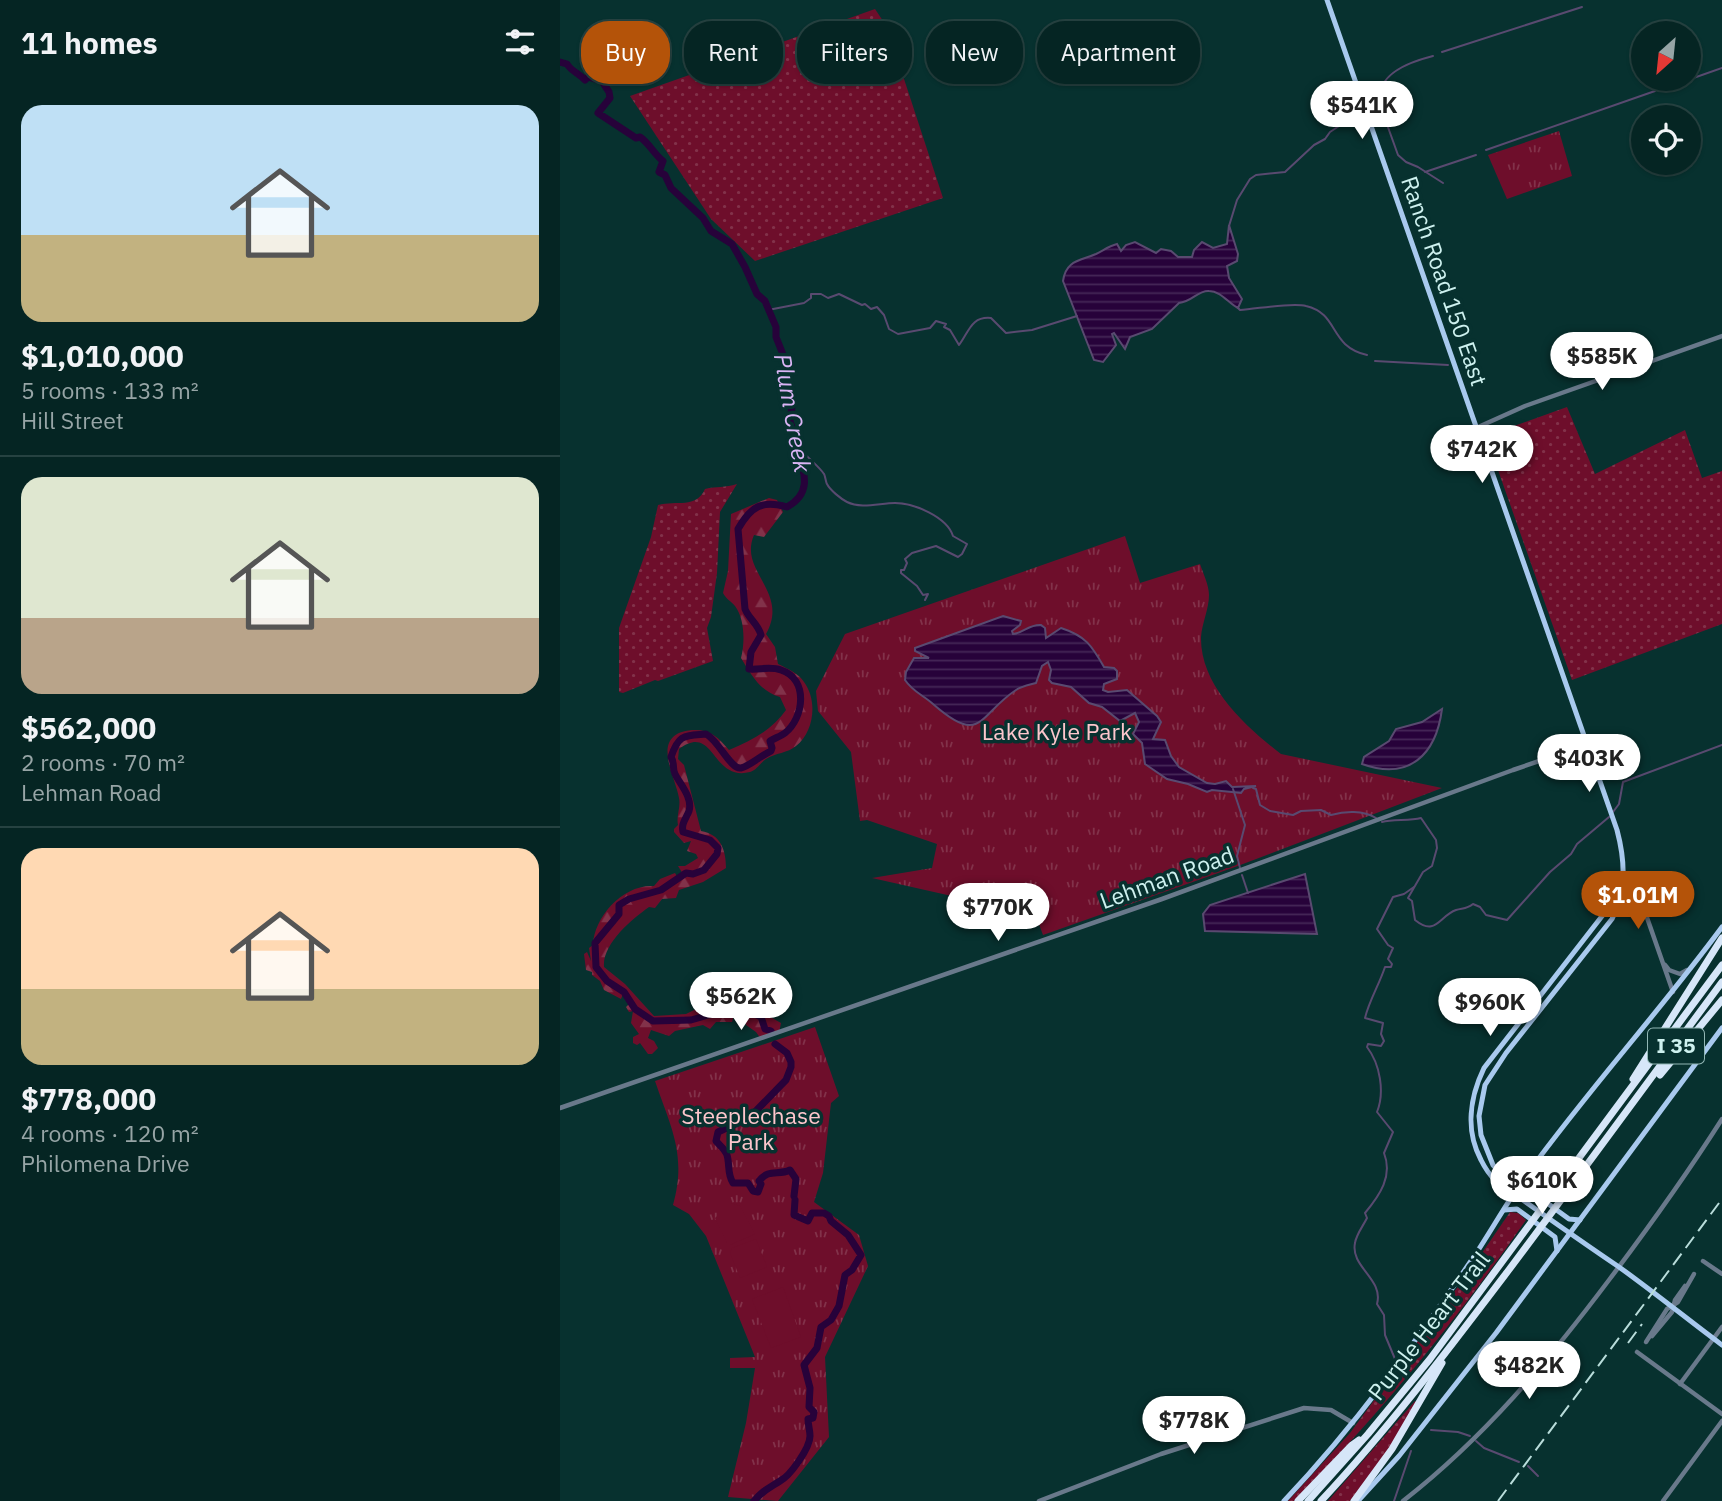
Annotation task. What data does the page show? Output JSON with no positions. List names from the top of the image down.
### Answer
{
  "streets": {
    "highway": ["I 35", "Purple Heart Trail"],
    "main road": ["Ranch Road 150 East"],
    "street": ["Lehman Road"]
  },
  "crossings": [
    ["Ranch Road 150 East", "Lehman Road"]
  ],
  "water": ["Plum Creek"],
  "parks": ["Lake Kyle Park", "Steeplechase Park"],
  "north": "bottom left",
  "page": {
    "heading": "11 homes",
    "chip": [
      "Buy",
      "Rent",
      "Filters",
      "New",
      "Apartment"
    ],
    "price": [
      "$541K",
      "$585K",
      "$742K",
      "$403K",
      "$1.01M",
      "$770K",
      "$562K",
      "$960K",
      "$610K",
      "$482K",
      "$778K"
    ],
    "list": [
      {
        "name": "$1,010,000",
        "note": "5 rooms · 133 m² · Hill Street"
      },
      {
        "name": "$562,000",
        "note": "2 rooms · 70 m² · Lehman Road"
      },
      {
        "name": "$778,000",
        "note": "4 rooms · 120 m² · Philomena Drive"
      }
    ]
  }
}
